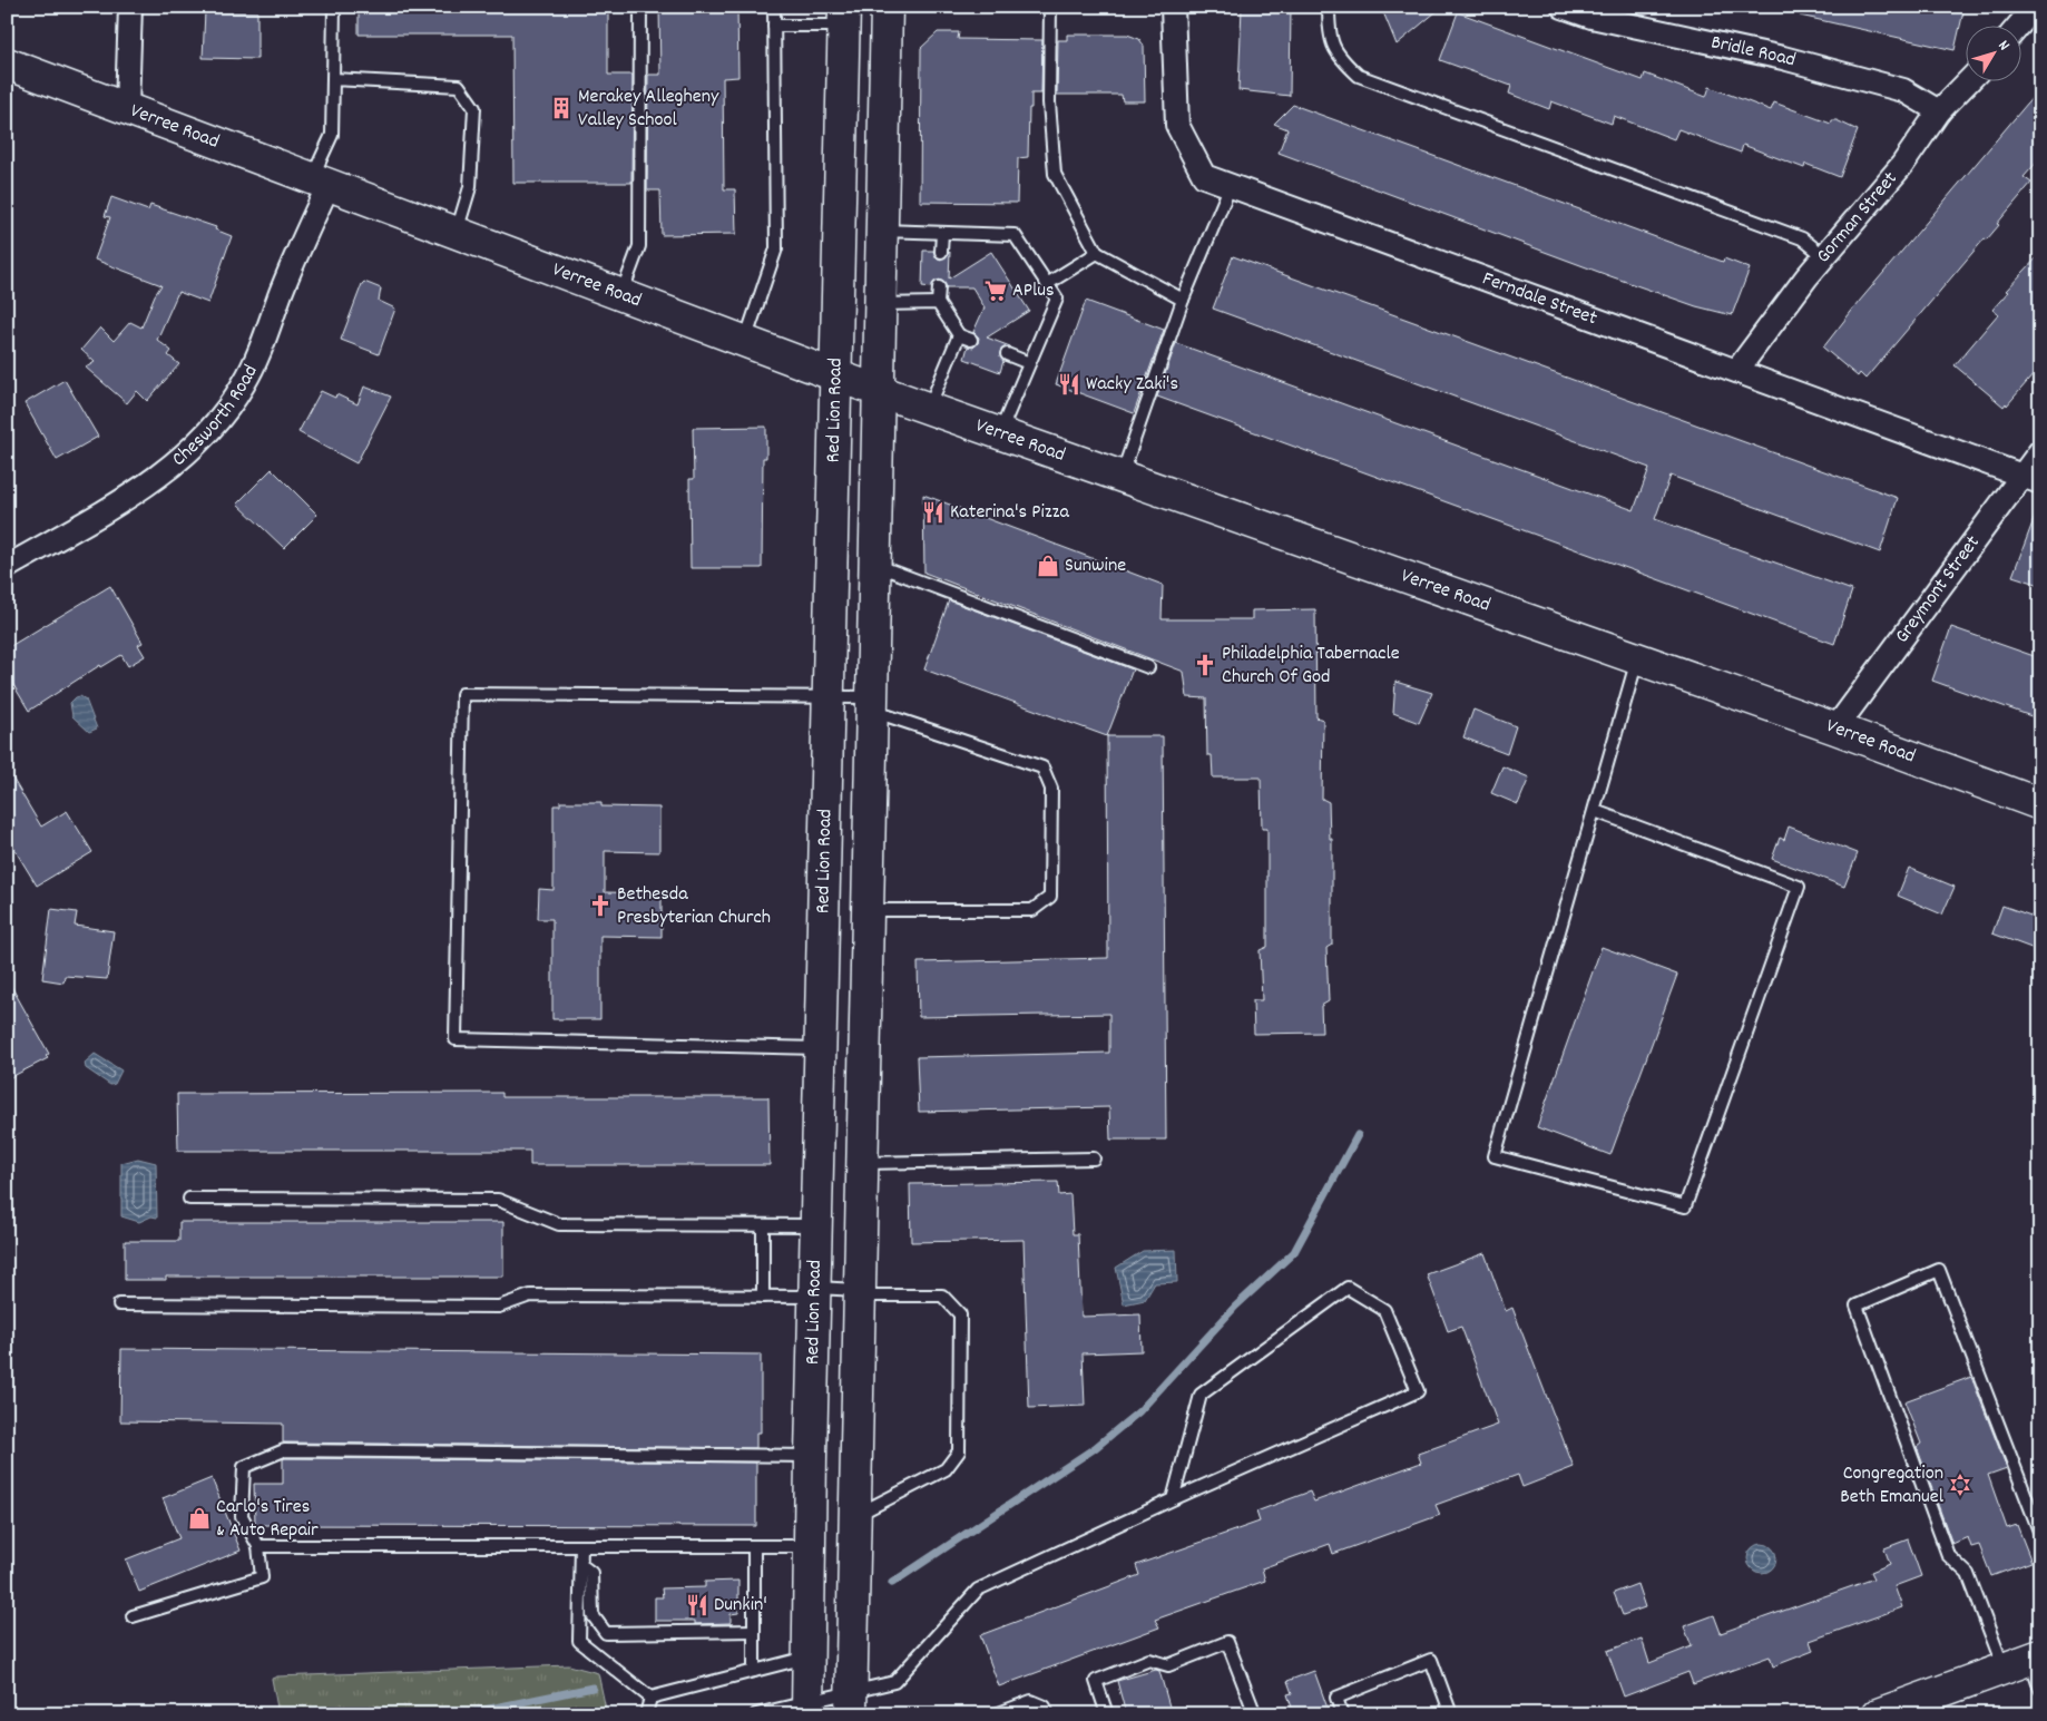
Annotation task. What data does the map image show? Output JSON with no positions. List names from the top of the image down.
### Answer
{
  "streets": {
    "main road": ["Verree Road", "Red Lion Road"],
    "street": [
      "Bridle Road",
      "Gorman Street",
      "Ferndale Street",
      "Chesworth Road",
      "Greymont Street"
    ]
  },
  "crossings": [
    ["Bridle Road", "Gorman Street"],
    ["Verree Road", "Red Lion Road"],
    ["Verree Road", "Chesworth Road"],
    ["Verree Road", "Greymont Street"],
    ["Gorman Street", "Ferndale Street"],
    ["Ferndale Street", "Greymont Street"]
  ],
  "places": {
    "building": ["Merakey Allegheny Valley School"],
    "supermarket": ["APlus"],
    "restaurant": ["Wacky Zaki's", "Katerina's Pizza", "Dunkin'"],
    "shop": ["Sunwine", "Carlo's Tires & Auto Repair"],
    "church": ["Philadelphia Tabernacle Church Of God", "Bethesda Presbyterian Church"],
    "synagogue": ["Congregation Beth Emanuel"]
  },
  "north": "top right"
}
